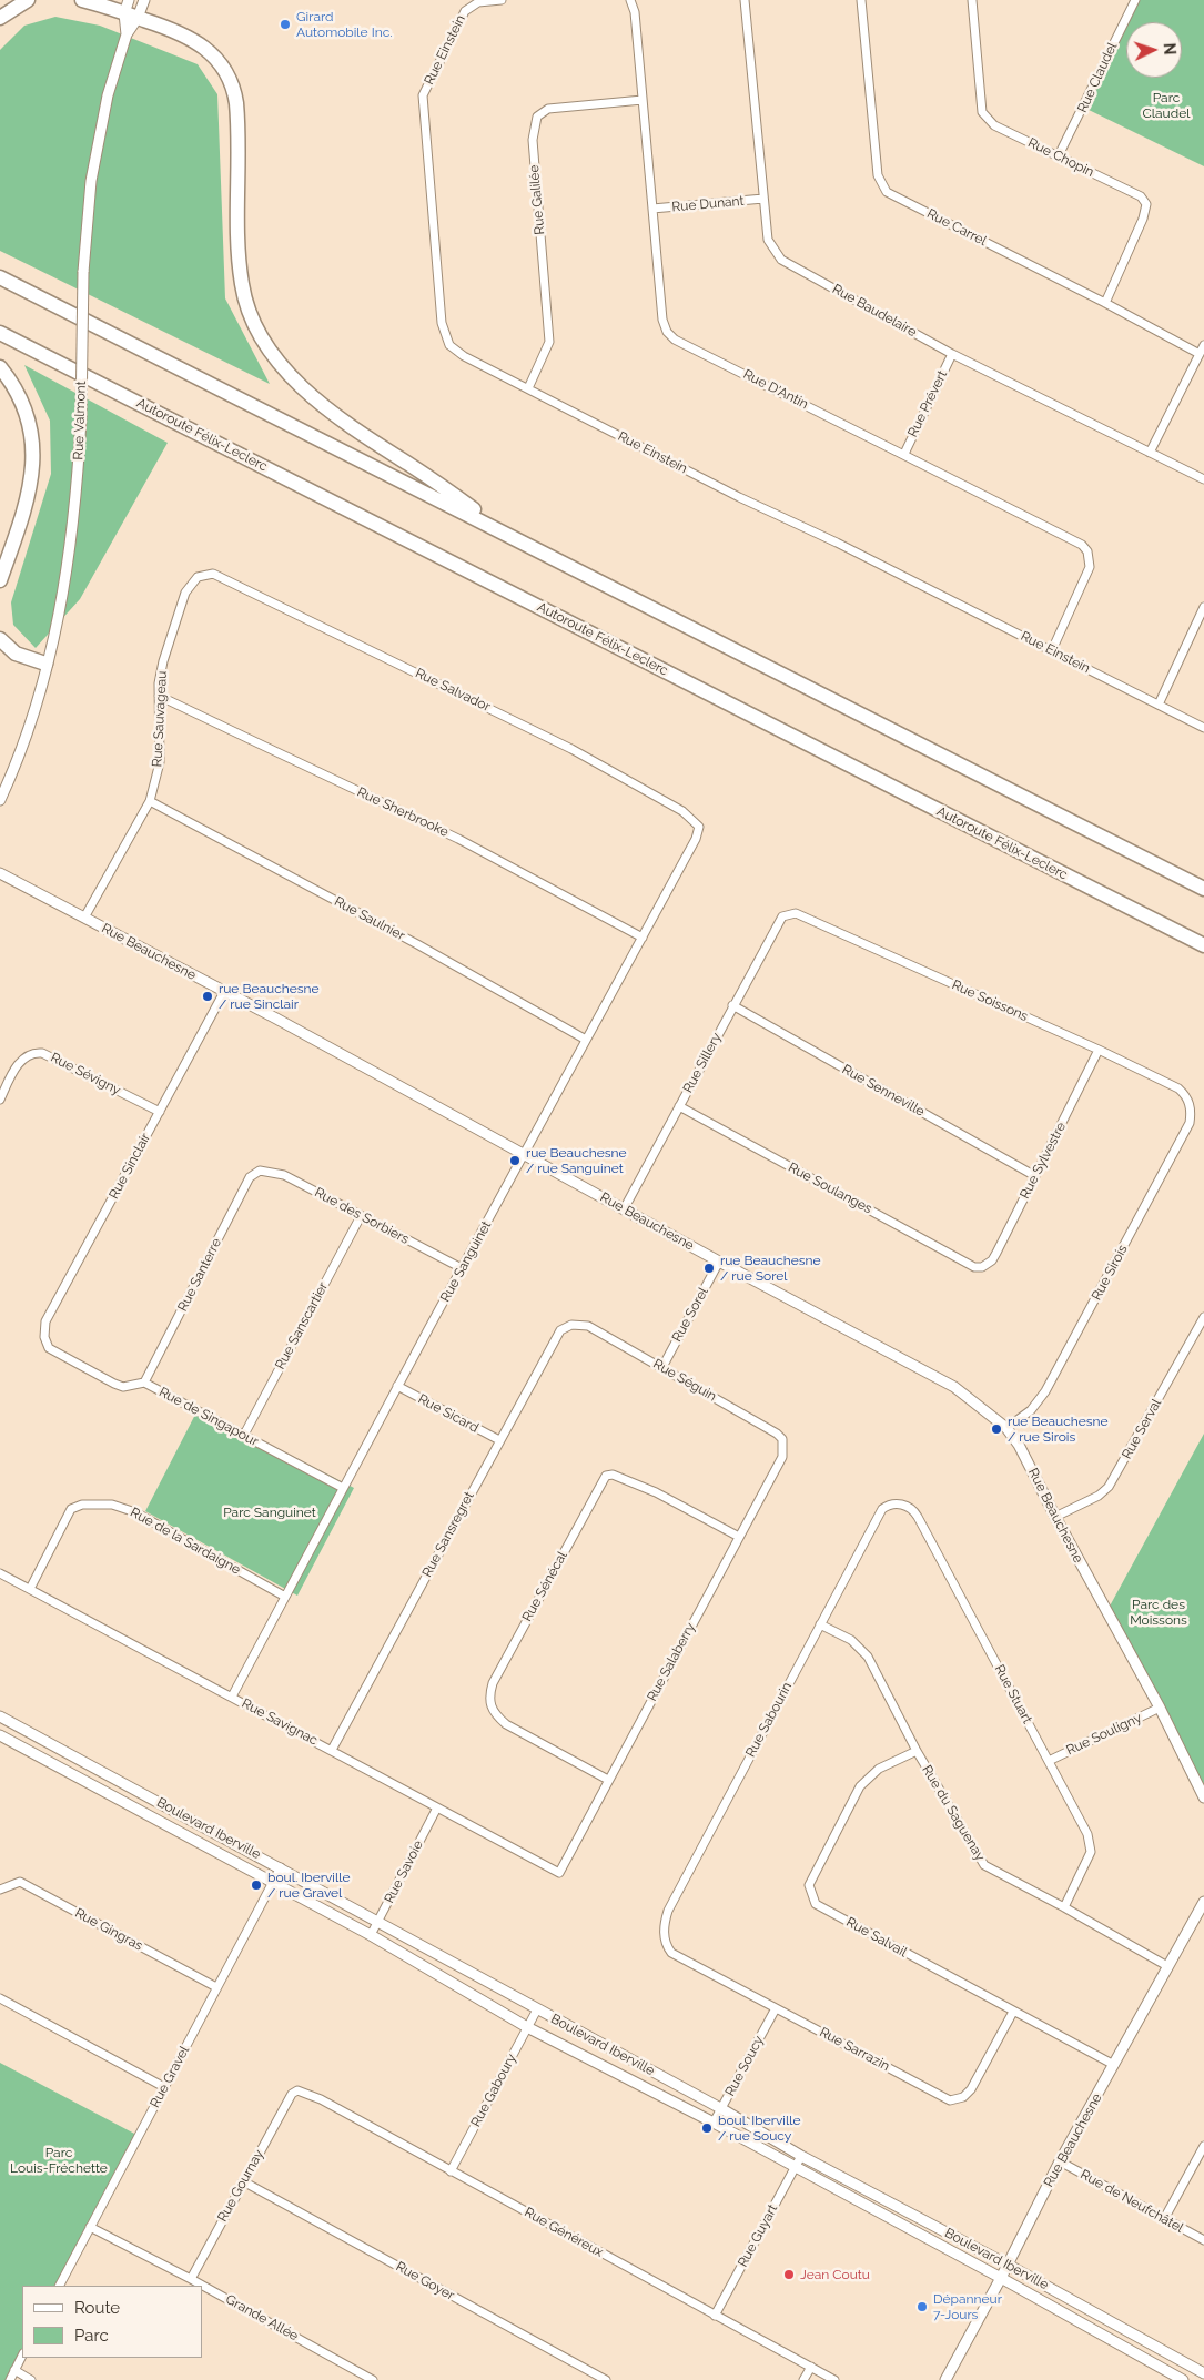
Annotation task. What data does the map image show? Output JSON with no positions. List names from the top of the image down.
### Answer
{
  "streets": {
    "highway": ["Autoroute Félix-Leclerc"],
    "street": [
      "Rue Einstein",
      "Rue Claudel",
      "Rue Chopin",
      "Rue Galilée",
      "Rue Dunant",
      "Rue Carrel",
      "Rue Baudelaire",
      "Rue D'Antin",
      "Rue Prévert",
      "Rue Valmont",
      "Rue Salvador",
      "Rue Sauvageau",
      "Rue Sherbrooke",
      "Rue Saulnier",
      "Rue Beauchesne",
      "Rue Soissons",
      "Rue Sillery",
      "Rue Sévigny",
      "Rue Senneville",
      "Rue Sylvestre",
      "Rue Sinclair",
      "Rue Soulanges",
      "Rue des Sorbiers",
      "Rue Sanguinet",
      "Rue Sirois",
      "Rue Santerre",
      "Rue Sorel",
      "Rue Sanscartier",
      "Rue Séguin",
      "Rue Sicard",
      "Rue de Singapour",
      "Rue Serval",
      "Rue Sansregret",
      "Rue de la Sardaigne",
      "Rue Sénécal",
      "Rue Salaberry",
      "Rue Stuart",
      "Rue Sabourin",
      "Rue Savignac",
      "Rue Souligny",
      "Rue du Saguenay",
      "Boulevard Iberville",
      "Rue Savoie",
      "Rue Gingras",
      "Rue Salvail",
      "Rue Sarrazin",
      "Rue Soucy",
      "Rue Gravel",
      "Rue Gaboury",
      "Rue Gournay",
      "Rue de Neufchâtel",
      "Rue Généreux",
      "Rue Guyart",
      "Rue Goyer",
      "Grande Allée"
    ]
  },
  "crossings": [
    ["Rue Einstein", "Rue Galilée"],
    ["Rue Einstein", "Rue D'Antin"],
    ["Rue Claudel", "Rue Chopin"],
    ["Rue Chopin", "Rue Carrel"],
    ["Rue Galilée", "Rue D'Antin"],
    ["Rue Dunant", "Rue Baudelaire"],
    ["Rue Dunant", "Rue D'Antin"],
    ["Rue Baudelaire", "Rue Prévert"],
    ["Rue D'Antin", "Rue Prévert"],
    ["Rue Salvador", "Rue Sauvageau"],
    ["Rue Salvador", "Rue Sanguinet"],
    ["Rue Sauvageau", "Rue Sherbrooke"],
    ["Rue Sauvageau", "Rue Saulnier"],
    ["Rue Sauvageau", "Rue Beauchesne"],
    ["Rue Sherbrooke", "Rue Sanguinet"],
    ["Rue Saulnier", "Rue Sanguinet"],
    ["Rue Beauchesne", "Rue Sillery"],
    ["Rue Beauchesne", "Rue Sinclair"],
    ["Rue Beauchesne", "Rue Sanguinet"],
    ["Rue Beauchesne", "Rue Sirois"],
    ["Rue Beauchesne", "Rue Sorel"],
    ["Rue Beauchesne", "Rue Serval"],
    ["Rue Beauchesne", "Rue Souligny"],
    ["Rue Beauchesne", "Rue du Saguenay"],
    ["Rue Beauchesne", "Boulevard Iberville"],
    ["Rue Beauchesne", "Rue Salvail"],
    ["Rue Beauchesne", "Rue de Neufchâtel"],
    ["Rue Soissons", "Rue Sillery"],
    ["Rue Soissons", "Rue Sylvestre"],
    ["Rue Soissons", "Rue Sirois"],
    ["Rue Sillery", "Rue Senneville"],
    ["Rue Sillery", "Rue Soulanges"],
    ["Rue Sévigny", "Rue Sinclair"],
    ["Rue Senneville", "Rue Sylvestre"],
    ["Rue Sylvestre", "Rue Soulanges"],
    ["Rue Sinclair", "Rue de Singapour"],
    ["Rue des Sorbiers", "Rue Sanguinet"],
    ["Rue des Sorbiers", "Rue Santerre"],
    ["Rue des Sorbiers", "Rue Sanscartier"],
    ["Rue Sanguinet", "Rue Sicard"],
    ["Rue Sanguinet", "Rue de Singapour"],
    ["Rue Sanguinet", "Rue de la Sardaigne"],
    ["Rue Sanguinet", "Rue Savignac"],
    ["Rue Santerre", "Rue de Singapour"],
    ["Rue Sorel", "Rue Séguin"],
    ["Rue Sanscartier", "Rue de Singapour"],
    ["Rue Séguin", "Rue Sansregret"],
    ["Rue Séguin", "Rue Salaberry"],
    ["Rue Sicard", "Rue Sansregret"],
    ["Rue Sansregret", "Rue Savignac"],
    ["Rue de la Sardaigne", "Rue Savignac"],
    ["Rue Sénécal", "Rue Salaberry"],
    ["Rue Salaberry", "Rue Savignac"],
    ["Rue Stuart", "Rue Sabourin"],
    ["Rue Stuart", "Rue Souligny"],
    ["Rue Stuart", "Rue du Saguenay"],
    ["Rue Sabourin", "Rue du Saguenay"],
    ["Rue Sabourin", "Rue Sarrazin"],
    ["Rue Savignac", "Rue Savoie"],
    ["Rue du Saguenay", "Rue Salvail"],
    ["Boulevard Iberville", "Rue Savoie"],
    ["Boulevard Iberville", "Rue Soucy"],
    ["Boulevard Iberville", "Rue Gravel"],
    ["Boulevard Iberville", "Rue Gaboury"],
    ["Boulevard Iberville", "Rue Guyart"],
    ["Rue Gingras", "Rue Gravel"],
    ["Rue Salvail", "Rue Sarrazin"],
    ["Rue Sarrazin", "Rue Soucy"],
    ["Rue Gravel", "Grande Allée"],
    ["Rue Gaboury", "Rue Généreux"],
    ["Rue Gournay", "Rue Généreux"],
    ["Rue Gournay", "Rue Goyer"],
    ["Rue Gournay", "Grande Allée"],
    ["Rue Généreux", "Rue Guyart"]
  ],
  "parks": [
    "Parc Claudel",
    "Parc Sanguinet",
    "Parc des Moissons",
    "Parc Louis-Fréchette"
  ],
  "places": [
    "Girard Automobile Inc.",
    "rue Beauchesne / rue Sinclair",
    "rue Beauchesne / rue Sanguinet",
    "rue Beauchesne / rue Sorel",
    "rue Beauchesne / rue Sirois",
    "boul. Iberville / rue Gravel",
    "boul. Iberville / rue Soucy",
    "Jean Coutu",
    "Dépanneur 7-Jours"
  ],
  "legend": ["Route", "Parc"],
  "north": "right"
}
